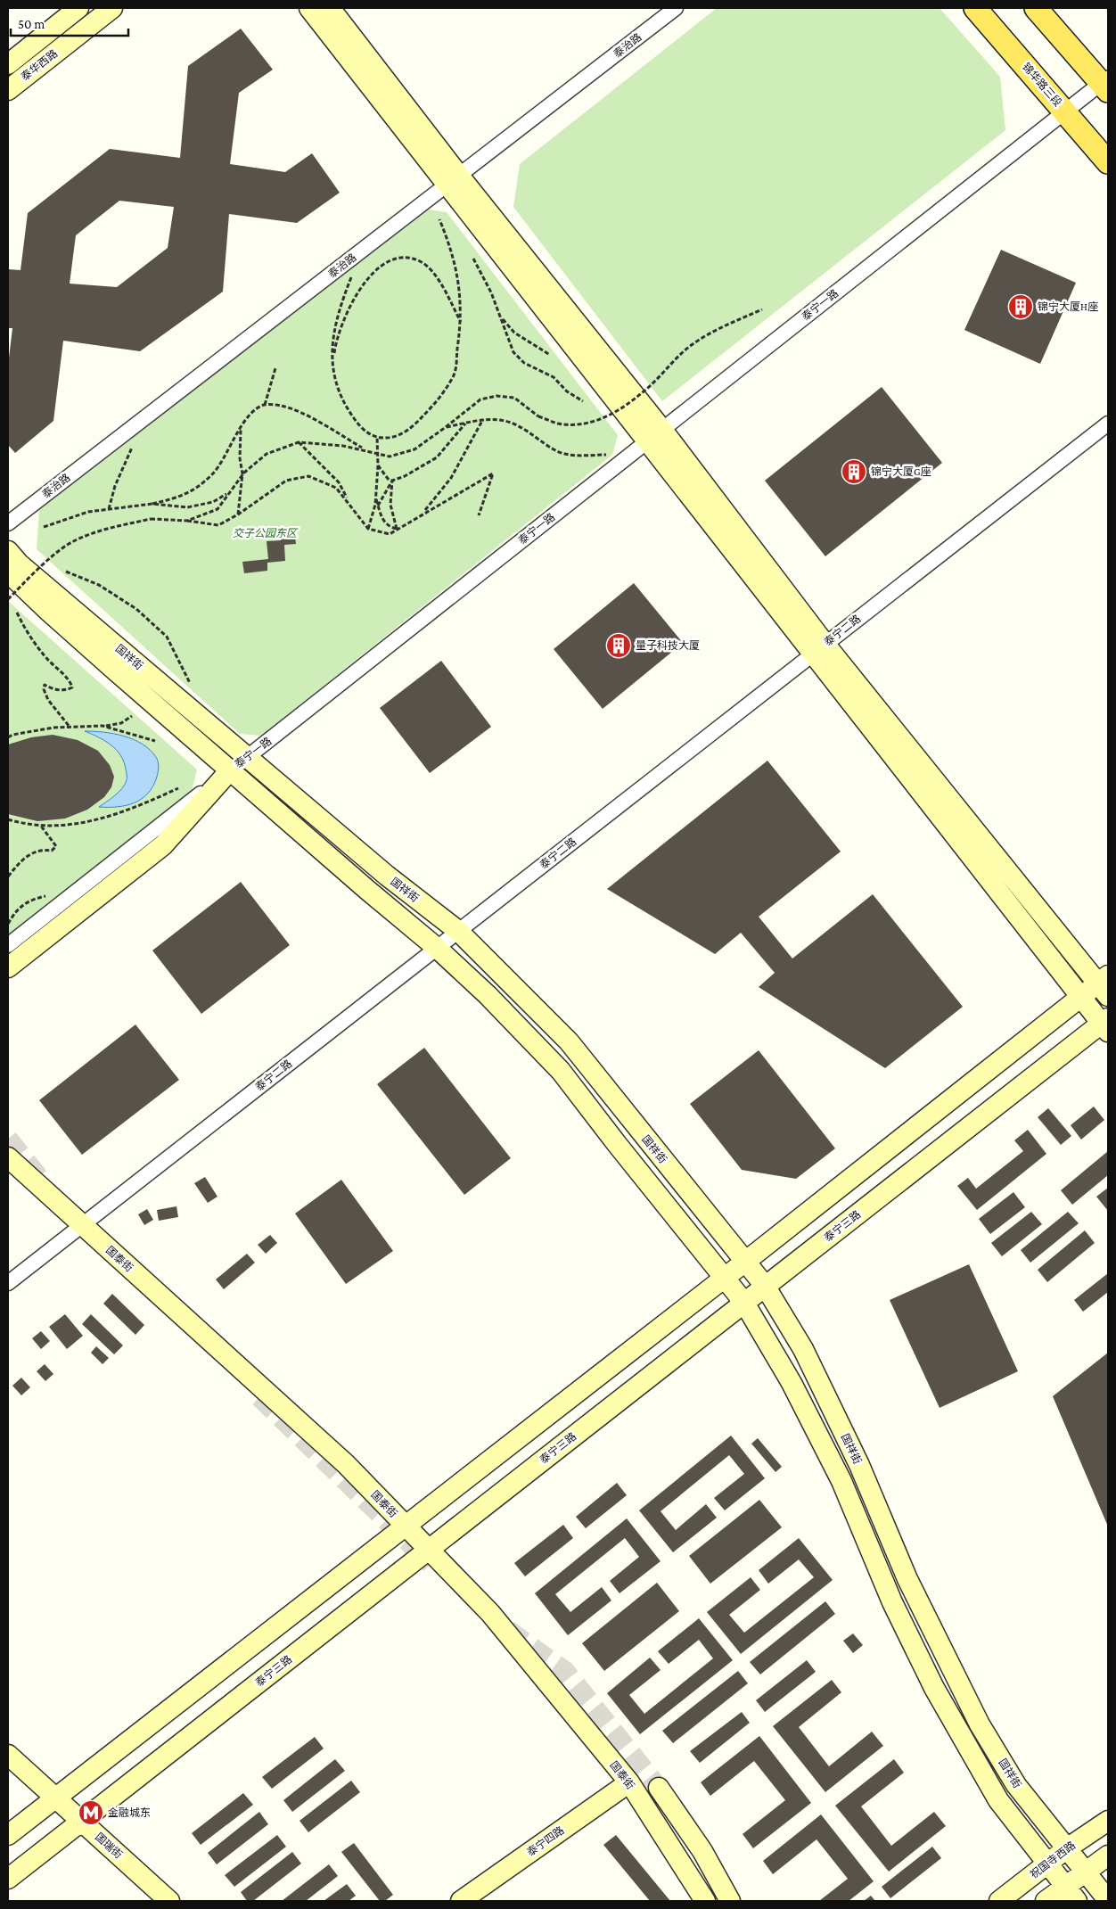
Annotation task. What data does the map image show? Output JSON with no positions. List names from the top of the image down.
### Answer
{
  "streets": {
    "main road": ["锦华路三段"],
    "street": [
      "泰治路",
      "泰华西路",
      "泰宁一路",
      "泰宁二路",
      "国祥街",
      "泰宁三路",
      "国泰街",
      "泰宁四路",
      "国瑞街",
      "祝国寺西路"
    ]
  },
  "crossings": [
    ["锦华路三段", "泰宁一路"],
    ["泰宁一路", "国祥街"],
    ["泰宁二路", "国祥街"],
    ["泰宁二路", "国泰街"],
    ["国祥街", "泰宁三路"],
    ["国祥街", "祝国寺西路"],
    ["泰宁三路", "国泰街"],
    ["泰宁三路", "国瑞街"],
    ["国泰街", "泰宁四路"]
  ],
  "parks": ["交子公园东区"],
  "places": {
    "building": ["锦宁大厦H座", "锦宁大厦G座", "量子科技大厦"],
    "metro station": ["金融城东"]
  },
  "scale_bar": "50 m"
}
